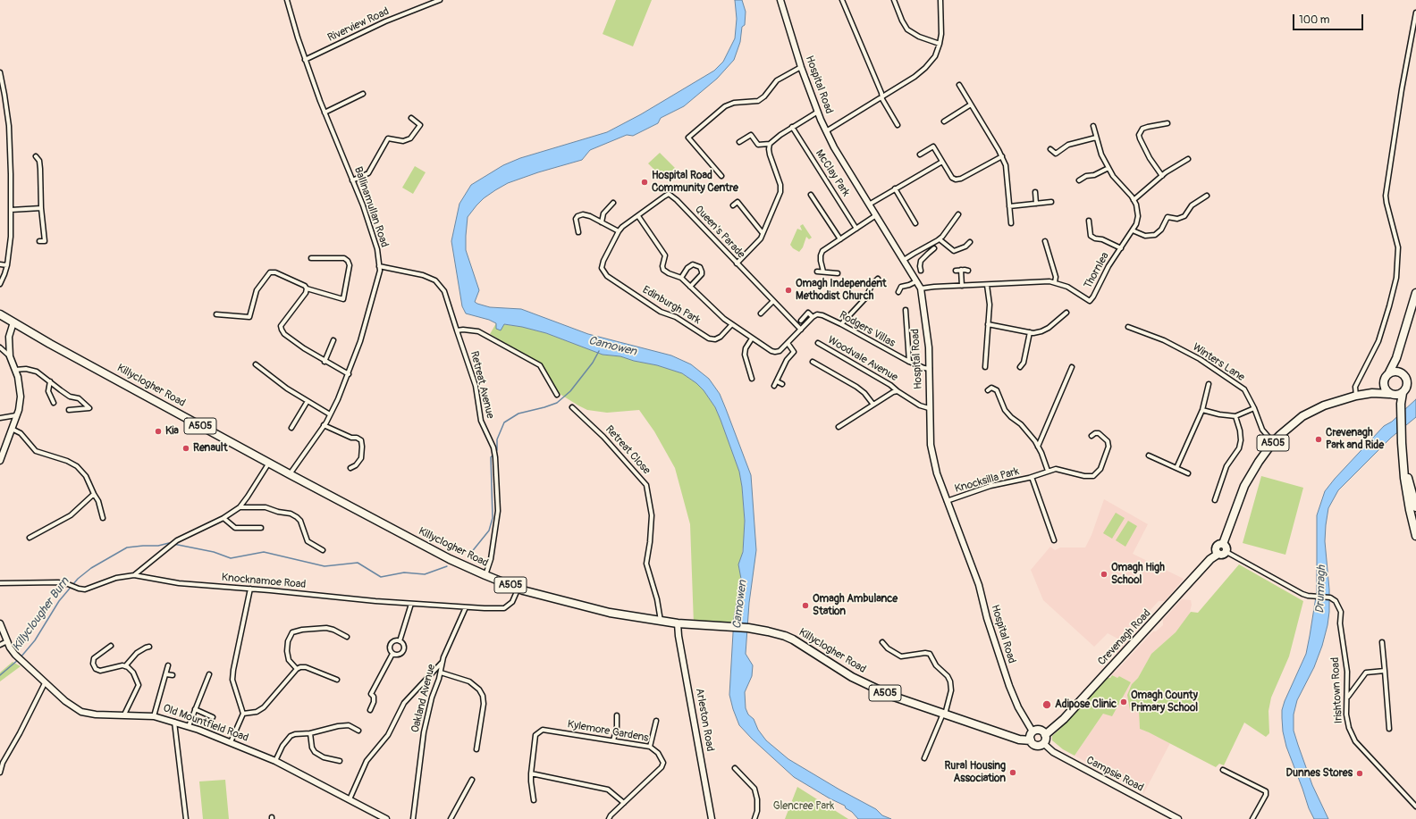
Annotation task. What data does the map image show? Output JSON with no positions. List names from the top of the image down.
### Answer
{
  "streets": {
    "highway": ["Killyclogher Road", "A505", "Crevenagh Road"],
    "main road": [
      "Hospital Road",
      "Arleston Road",
      "Old Mountfield Road",
      "Campsie Road"
    ],
    "street": [
      "Riverview Road",
      "McClay Park",
      "Ballinamullan Road",
      "Queen's Parade",
      "Thornlea",
      "Edinburgh Park",
      "Rodgers Villas",
      "Woodvale Avenue",
      "Winters Lane",
      "Retreat Avenue",
      "Retreat Close",
      "Knocksilla Park",
      "Knocknamoe Road",
      "Irishtown Road",
      "Oakland Avenue",
      "Kylemore Gardens"
    ]
  },
  "crossings": [
    ["Riverview Road", "Ballinamullan Road"],
    ["Hospital Road", "Rodgers Villas"],
    ["Hospital Road", "Woodvale Avenue"],
    ["Hospital Road", "Killyclogher Road"],
    ["Hospital Road", "A505"],
    ["Hospital Road", "Knocksilla Park"],
    ["Hospital Road", "Crevenagh Road"],
    ["Hospital Road", "Campsie Road"],
    ["Ballinamullan Road", "Retreat Avenue"],
    ["Ballinamullan Road", "Killyclogher Road"],
    ["Queen's Parade", "Edinburgh Park"],
    ["Winters Lane", "A505"],
    ["Retreat Avenue", "Killyclogher Road"],
    ["Killyclogher Road", "A505"],
    ["Killyclogher Road", "Retreat Close"],
    ["Killyclogher Road", "Knocknamoe Road"],
    ["Killyclogher Road", "Crevenagh Road"],
    ["Killyclogher Road", "Arleston Road"],
    ["Killyclogher Road", "Campsie Road"],
    ["A505", "Crevenagh Road"],
    ["A505", "Irishtown Road"],
    ["A505", "Campsie Road"],
    ["Knocknamoe Road", "Oakland Avenue"],
    ["Crevenagh Road", "Irishtown Road"],
    ["Crevenagh Road", "Campsie Road"]
  ],
  "water": ["Camowen", "Drumragh", "Killyclougher Burn"],
  "parks": ["Glencree Park"],
  "places": [
    "Hospital Road Community Centre",
    "Omagh Independent Methodist Church",
    "Kia",
    "Crevenagh Park and Ride",
    "Renault",
    "Omagh High School",
    "Omagh Ambulance Station",
    "Omagh County Primary School",
    "Adipose Clinic",
    "Rural Housing Association",
    "Dunnes Stores"
  ],
  "scale_bar": "100 m"
}
